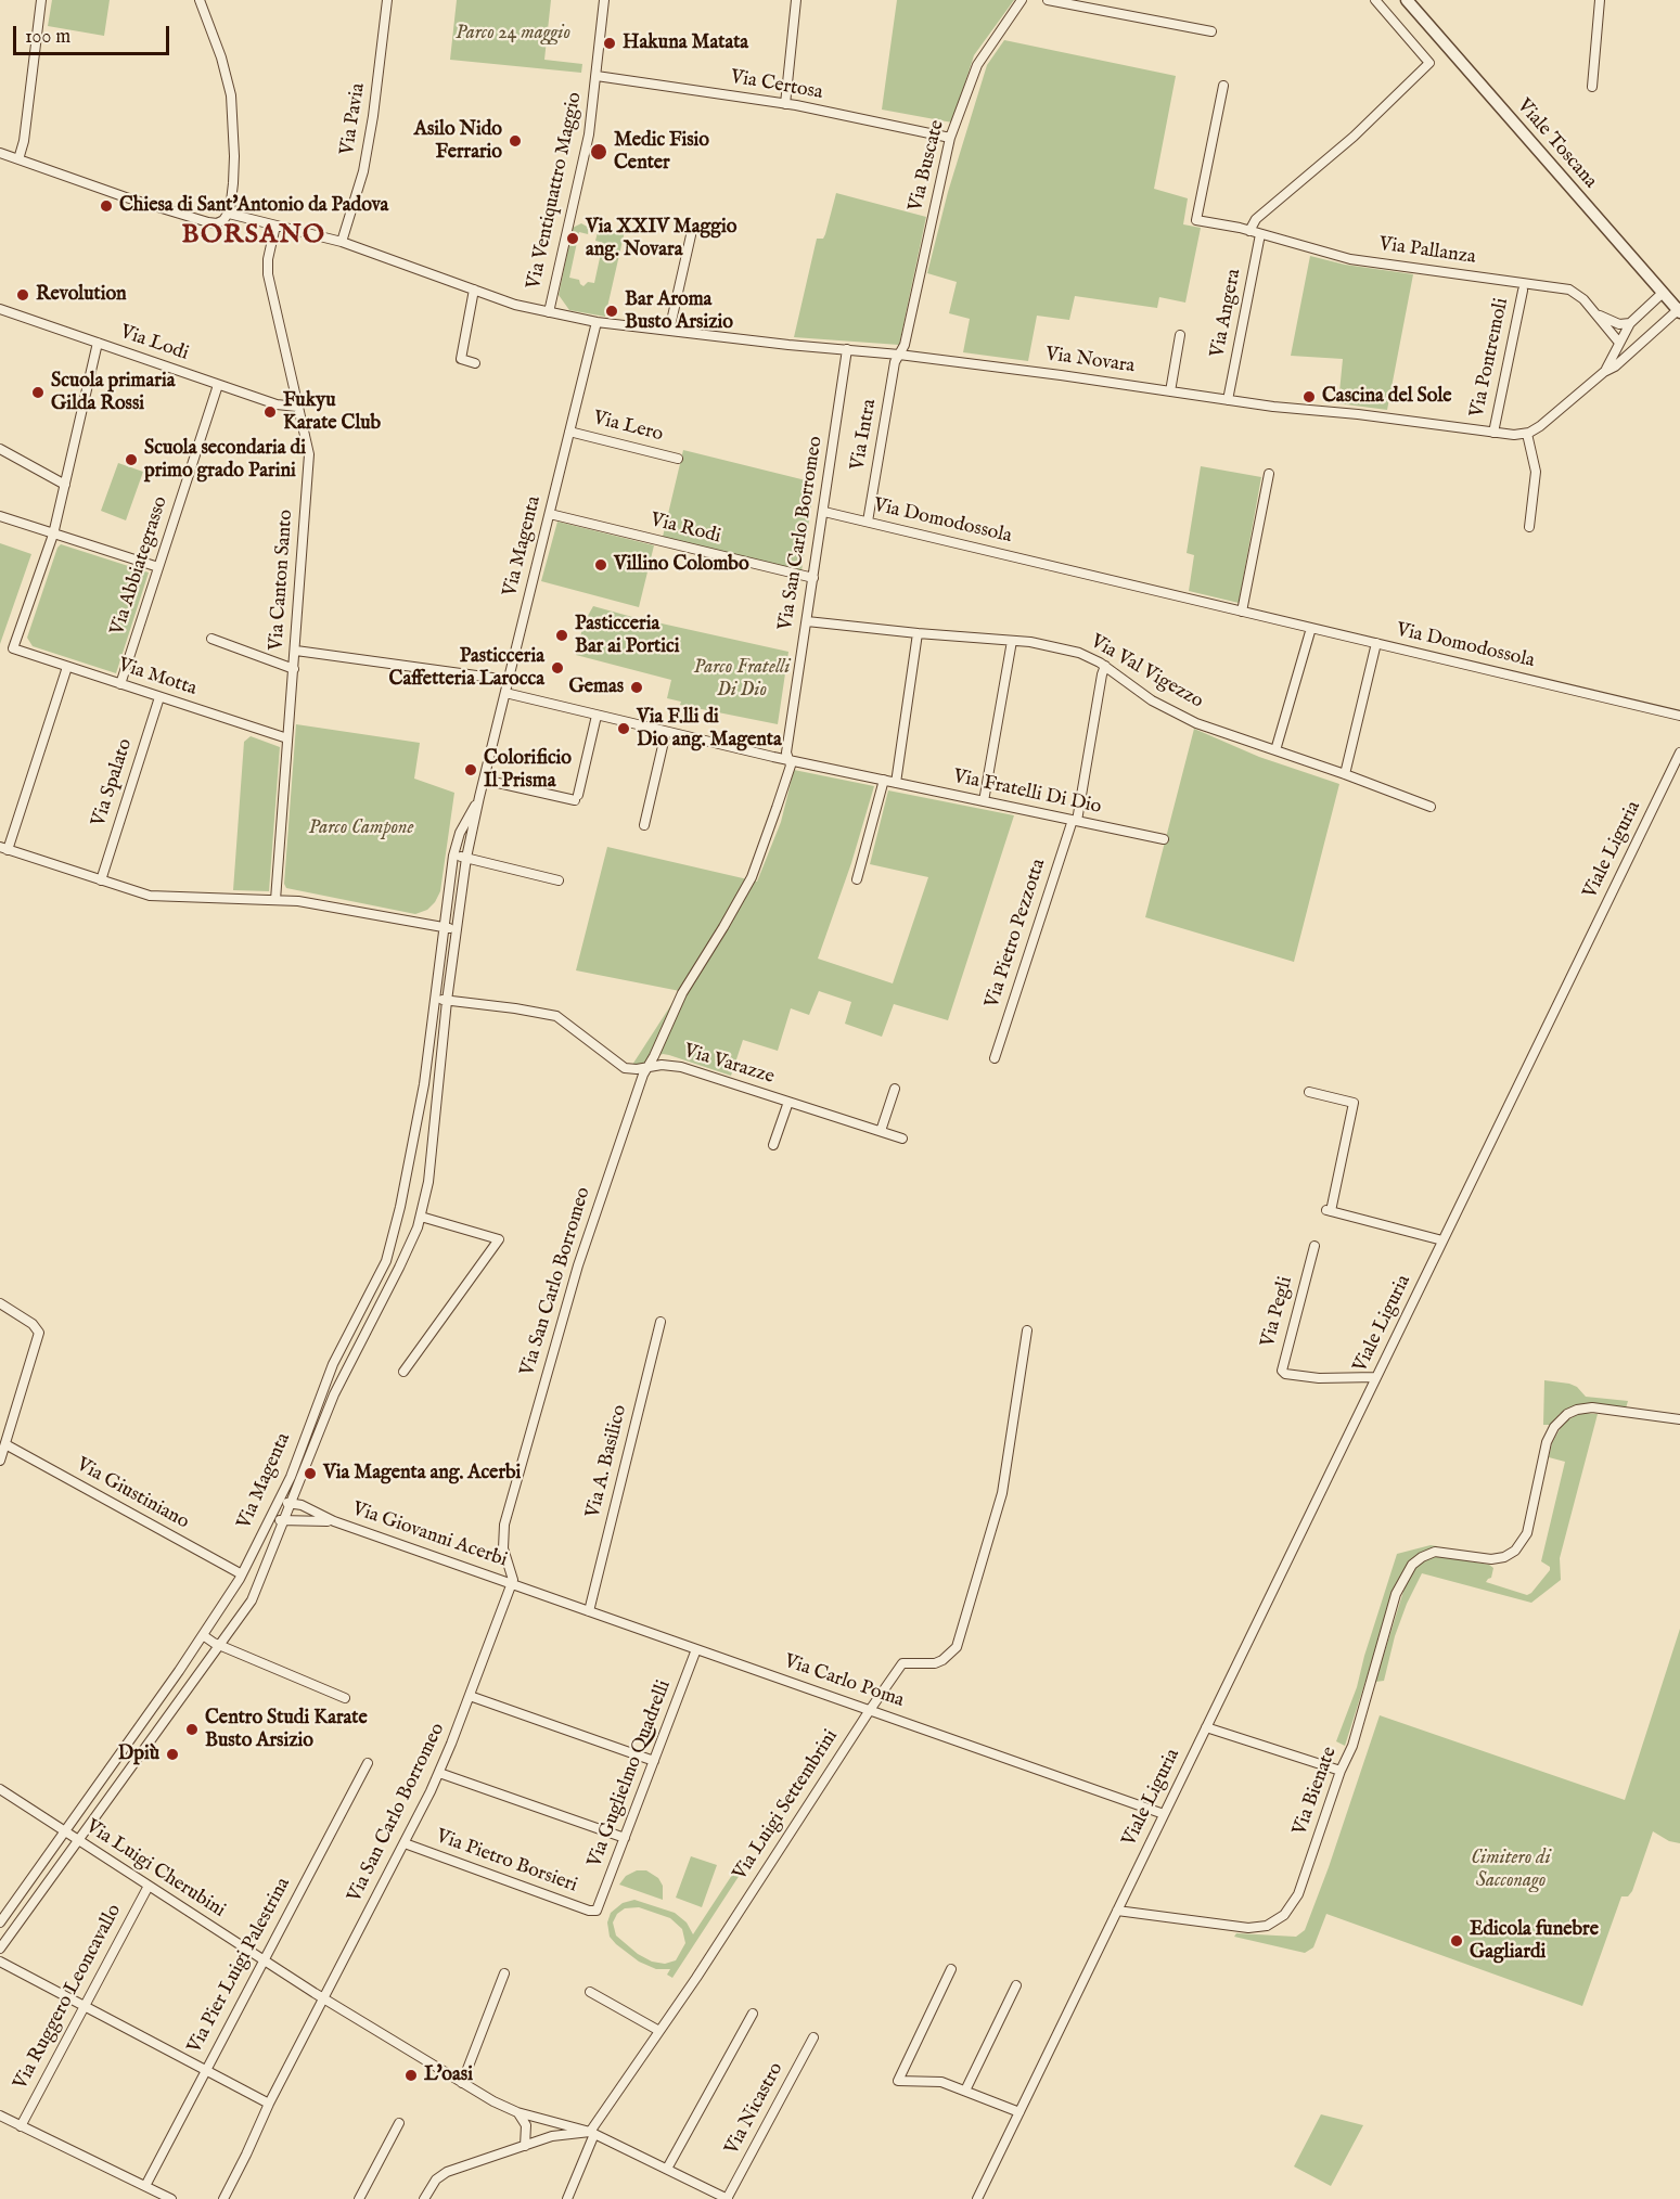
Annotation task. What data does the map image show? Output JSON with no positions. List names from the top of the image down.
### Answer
{
  "streets": {
    "street": [
      "Via Certosa",
      "Via Pavia",
      "Viale Toscana",
      "Via Buscate",
      "Via Ventiquattro Maggio",
      "Via Pallanza",
      "Via Angera",
      "Via Lodi",
      "Via Pontremoli",
      "Via Novara",
      "Via Lero",
      "Via Intra",
      "Via Domodossola",
      "Via Rodi",
      "Via San Carlo Borromeo",
      "Via Magenta",
      "Via Abbiategrasso",
      "Via Canton Santo",
      "Via Val Vigezzo",
      "Via Motta",
      "Via Spalato",
      "Via Fratelli Di Dio",
      "Viale Liguria",
      "Via Pietro Pezzotta",
      "Via Varazze",
      "Via Pegli",
      "Via A. Basilico",
      "Via Giustiniano",
      "Via Giovanni Acerbi",
      "Via Carlo Poma",
      "Via Guglielmo Quadrelli",
      "Via Bienate",
      "Via Luigi Settembrini",
      "Via Pietro Borsieri",
      "Via Luigi Cherubini",
      "Via Pier Luigi Palestrina",
      "Via Ruggero Leoncavallo",
      "Via Nicastro"
    ]
  },
  "crossings": [
    ["Via Certosa", "Via Buscate"],
    ["Via Certosa", "Via Ventiquattro Maggio"],
    ["Via Pavia", "Via Novara"],
    ["Via Buscate", "Via Novara"],
    ["Via Buscate", "Via Intra"],
    ["Via Ventiquattro Maggio", "Via Novara"],
    ["Via Pallanza", "Via Angera"],
    ["Via Angera", "Via Novara"],
    ["Via Lodi", "Via Abbiategrasso"],
    ["Via Lodi", "Via Canton Santo"],
    ["Via Pontremoli", "Via Novara"],
    ["Via Novara", "Via Intra"],
    ["Via Novara", "Via San Carlo Borromeo"],
    ["Via Novara", "Via Magenta"],
    ["Via Novara", "Via Canton Santo"],
    ["Via Lero", "Via Magenta"],
    ["Via Intra", "Via Domodossola"],
    ["Via Domodossola", "Via San Carlo Borromeo"],
    ["Via Rodi", "Via San Carlo Borromeo"],
    ["Via Rodi", "Via Magenta"],
    ["Via San Carlo Borromeo", "Via Val Vigezzo"],
    ["Via San Carlo Borromeo", "Via Fratelli Di Dio"],
    ["Via San Carlo Borromeo", "Via Varazze"],
    ["Via San Carlo Borromeo", "Via Giovanni Acerbi"],
    ["Via San Carlo Borromeo", "Via Carlo Poma"],
    ["Via San Carlo Borromeo", "Via Pietro Borsieri"],
    ["Via San Carlo Borromeo", "Via Luigi Cherubini"],
    ["Via Magenta", "Via Fratelli Di Dio"],
    ["Via Magenta", "Via Varazze"],
    ["Via Magenta", "Via Giustiniano"],
    ["Via Magenta", "Via Luigi Cherubini"],
    ["Via Abbiategrasso", "Via Motta"],
    ["Via Canton Santo", "Via Motta"],
    ["Via Val Vigezzo", "Via Pietro Pezzotta"],
    ["Via Motta", "Via Spalato"],
    ["Via Fratelli Di Dio", "Via Pietro Pezzotta"],
    ["Viale Liguria", "Via Pegli"],
    ["Viale Liguria", "Via Carlo Poma"],
    ["Viale Liguria", "Via Bienate"],
    ["Via A. Basilico", "Via Carlo Poma"],
    ["Via Giovanni Acerbi", "Via Carlo Poma"],
    ["Via Carlo Poma", "Via Guglielmo Quadrelli"],
    ["Via Carlo Poma", "Via Luigi Settembrini"],
    ["Via Guglielmo Quadrelli", "Via Pietro Borsieri"],
    ["Via Luigi Settembrini", "Via Luigi Cherubini"],
    ["Via Luigi Cherubini", "Via Pier Luigi Palestrina"],
    ["Via Luigi Cherubini", "Via Ruggero Leoncavallo"],
    ["Via Luigi Cherubini", "Via Nicastro"]
  ],
  "districts": ["BORSANO"],
  "parks": [
    "Parco 24 maggio",
    "Parco Fratelli Di Dio",
    "Parco Campone",
    "Cimitero di Sacconago"
  ],
  "places": [
    "Hakuna Matata",
    "Asilo Nido Ferrario",
    "Medic Fisio Center",
    "Chiesa di Sant'Antonio da Padova",
    "Via XXIV Maggio ang. Novara",
    "Revolution",
    "Bar Aroma Busto Arsizio",
    "Scuola primaria Gilda Rossi",
    "Cascina del Sole",
    "Fukyu Karate Club",
    "Scuola secondaria di primo grado Parini",
    "Villino Colombo",
    "Pasticceria Bar ai Portici",
    "Pasticceria Caffetteria Larocca",
    "Gemas",
    "Via F.lli di Dio ang. Magenta",
    "Colorificio Il Prisma",
    "Via Magenta ang. Acerbi",
    "Centro Studi Karate Busto Arsizio",
    "Dpiù",
    "Edicola funebre Gagliardi",
    "L'oasi"
  ],
  "scale_bar": "100 m"
}
